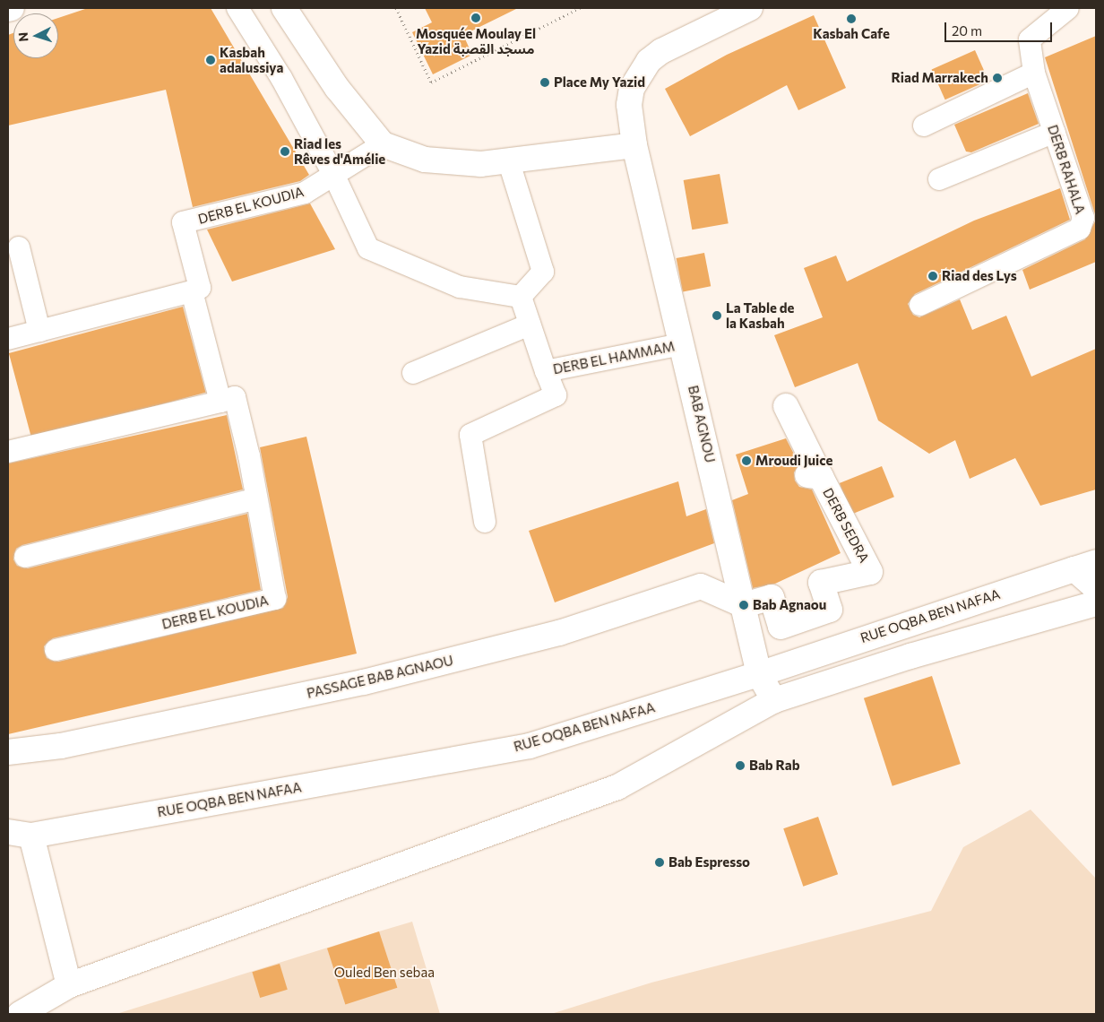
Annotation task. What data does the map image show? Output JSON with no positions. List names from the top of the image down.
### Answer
{
  "streets": {
    "main road": [
      "BAB AGNOU",
      "DERB SEDRA",
      "RUE OQBA BEN NAFAA",
      "PASSAGE BAB AGNAOU"
    ],
    "lane": ["DERB RAHALA", "DERB EL KOUDIA", "DERB EL HAMMAM"]
  },
  "crossings": [
    ["DERB EL HAMMAM", "BAB AGNOU"],
    ["BAB AGNOU", "DERB SEDRA"],
    ["BAB AGNOU", "RUE OQBA BEN NAFAA"],
    ["BAB AGNOU", "PASSAGE BAB AGNAOU"],
    ["DERB SEDRA", "PASSAGE BAB AGNAOU"]
  ],
  "parks": ["Ouled Ben sebaa"],
  "places": [
    "Mosquée Moulay El Yazid مسجد القصبة",
    "Kasbah Cafe",
    "Kasbah adalussiya",
    "Riad Marrakech",
    "Place My Yazid",
    "Riad les Rêves d'Amélie",
    "Riad des Lys",
    "La Table de la Kasbah",
    "Mroudi Juice",
    "Bab Agnaou",
    "Bab Rab",
    "Bab Espresso"
  ],
  "scale_bar": "20 m",
  "north": "left"
}
